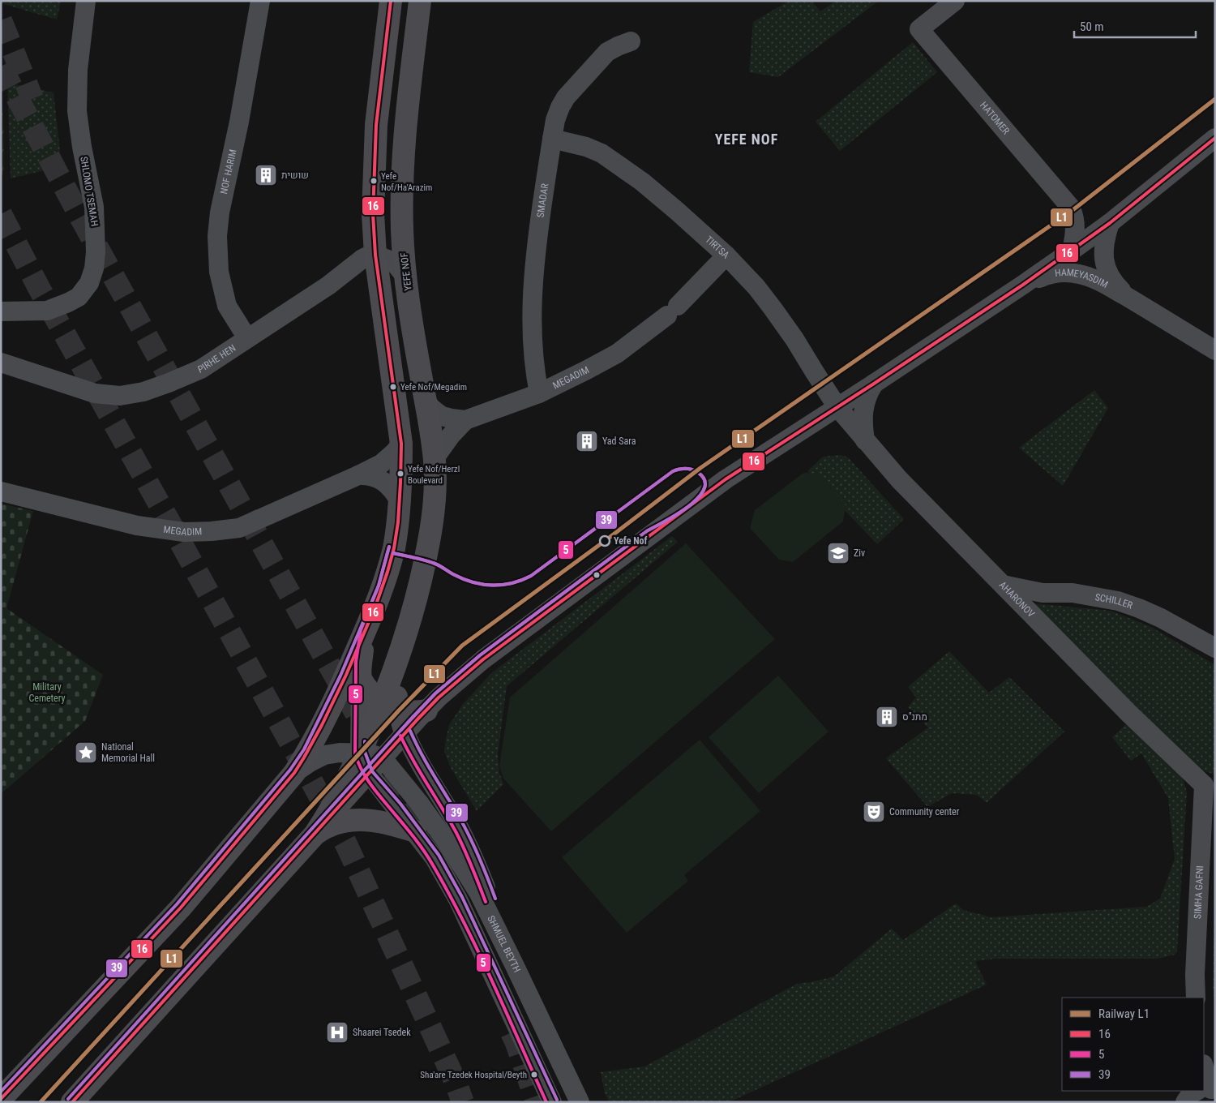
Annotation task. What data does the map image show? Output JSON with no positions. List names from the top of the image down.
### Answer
{
  "streets": {
    "main road": ["YEFE NOF"],
    "street": [
      "HATOMER",
      "NOF HARIM",
      "SHLOMO TSEMAH",
      "SMADAR",
      "TIRTSA",
      "HAMEYASDIM",
      "PIRHE HEN",
      "MEGADIM",
      "AHARONOV",
      "SCHILLER",
      "SIMHA GAFNI",
      "SHMUEL BEYTH"
    ]
  },
  "crossings": [
    ["NOF HARIM", "PIRHE HEN"],
    ["SMADAR", "TIRTSA"],
    ["SMADAR", "MEGADIM"],
    ["TIRTSA", "MEGADIM"],
    ["TIRTSA", "AHARONOV"],
    ["YEFE NOF", "MEGADIM"],
    ["AHARONOV", "SCHILLER"],
    ["AHARONOV", "SIMHA GAFNI"]
  ],
  "districts": ["YEFE NOF"],
  "parks": ["Military Cemetery"],
  "places": {
    "building": ["שושית", "Yad Sara", "מתנ\"ס"],
    "other": [
      "Yefe Nof/Ha'Arazim",
      "Yefe Nof/Megadim",
      "Yefe Nof/Herzl Boulevard",
      "Yefe Nof",
      "Sha'are Tzedek Hospital/Beyth"
    ],
    "school or university": ["Ziv"],
    "place": ["National Memorial Hall"],
    "theatre": ["Community center"],
    "hospital": ["Shaarei Tsedek"]
  },
  "lines": [
    "transit line 16",
    "rail line L1",
    "transit line 5",
    "transit line 39"
  ],
  "legend": [
    "Railway L1",
    "16",
    "5",
    "39"
  ],
  "scale_bar": "50 m"
}
